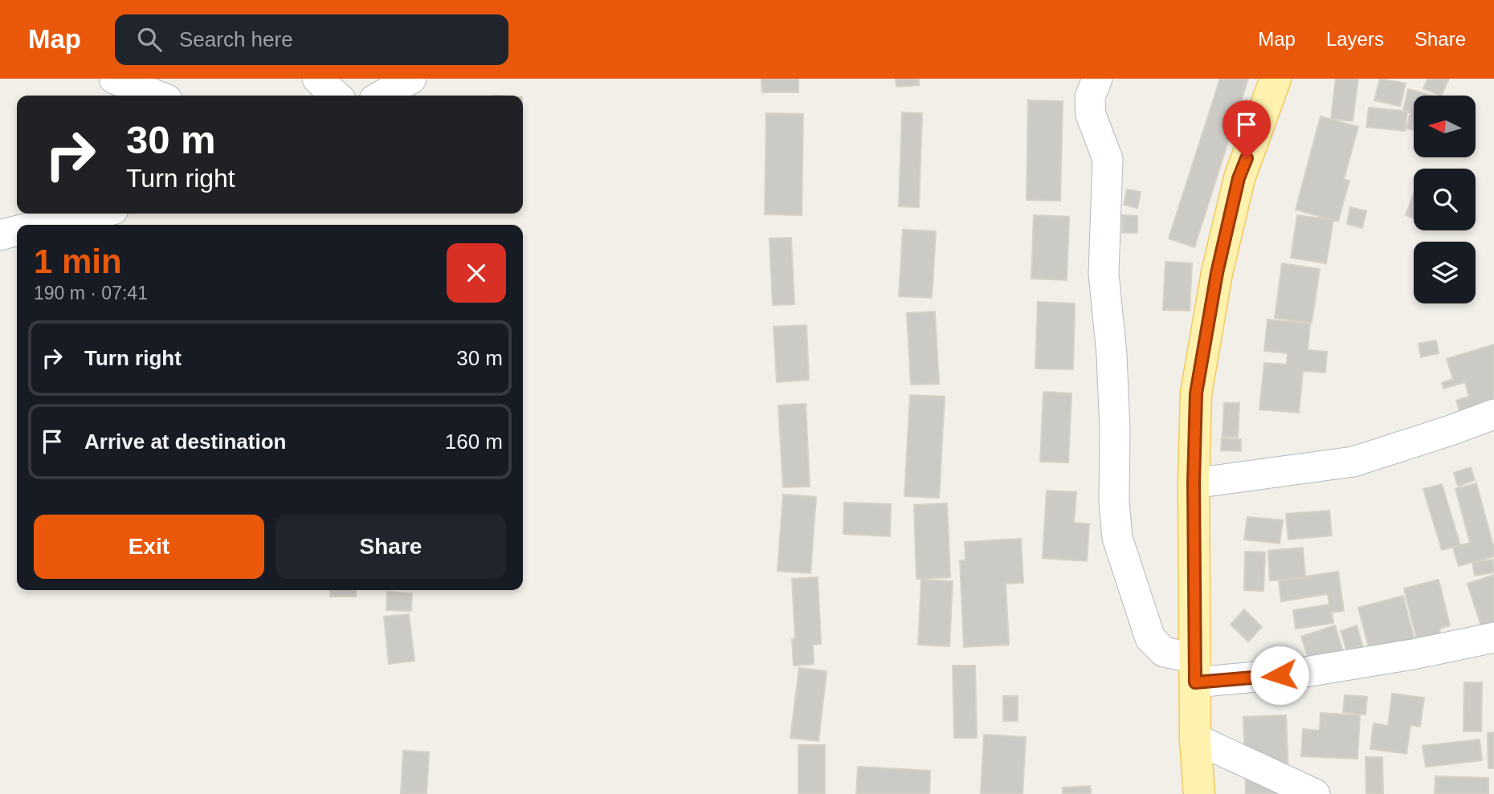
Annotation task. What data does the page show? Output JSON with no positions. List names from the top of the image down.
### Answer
{
  "north": "left",
  "page": {
    "header": "Map",
    "search": "Search here",
    "nav": ["Map", "Layers", "Share"],
    "turn": ["30 m", "Turn right"],
    "heading": ["1 min", "190 m · 07:41"],
    "list": [
      {
        "name": "Turn right",
        "value": "30 m"
      },
      {
        "name": "Arrive at destination",
        "value": "160 m"
      }
    ],
    "buttons": ["Exit", "Share"]
  }
}
